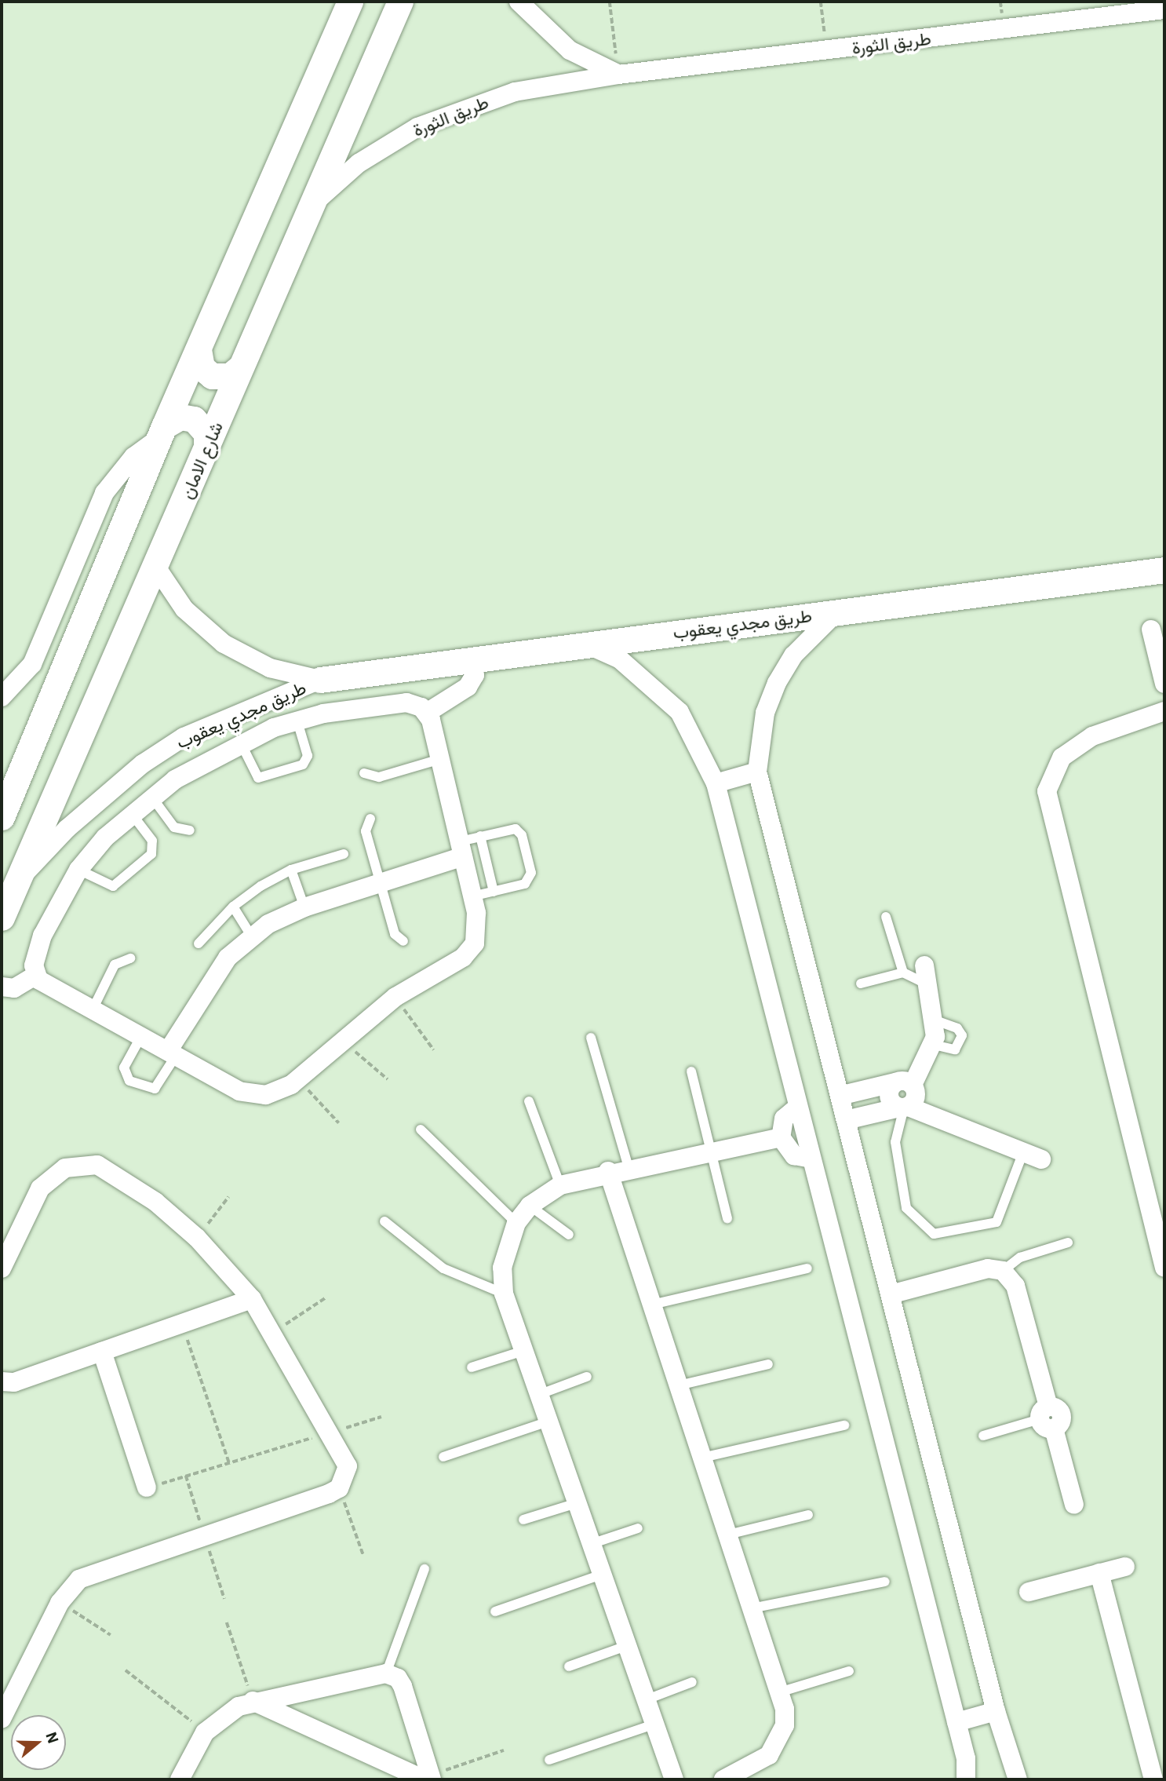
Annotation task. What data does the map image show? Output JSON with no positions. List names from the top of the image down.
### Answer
{
  "streets": {
    "street": ["طريق الثورة", "شارع الامان", "طريق مجدي يعقوب"]
  },
  "crossings": [
    ["طريق الثورة", "شارع الامان"],
    ["شارع الامان", "طريق مجدي يعقوب"]
  ],
  "north": "right"
}
